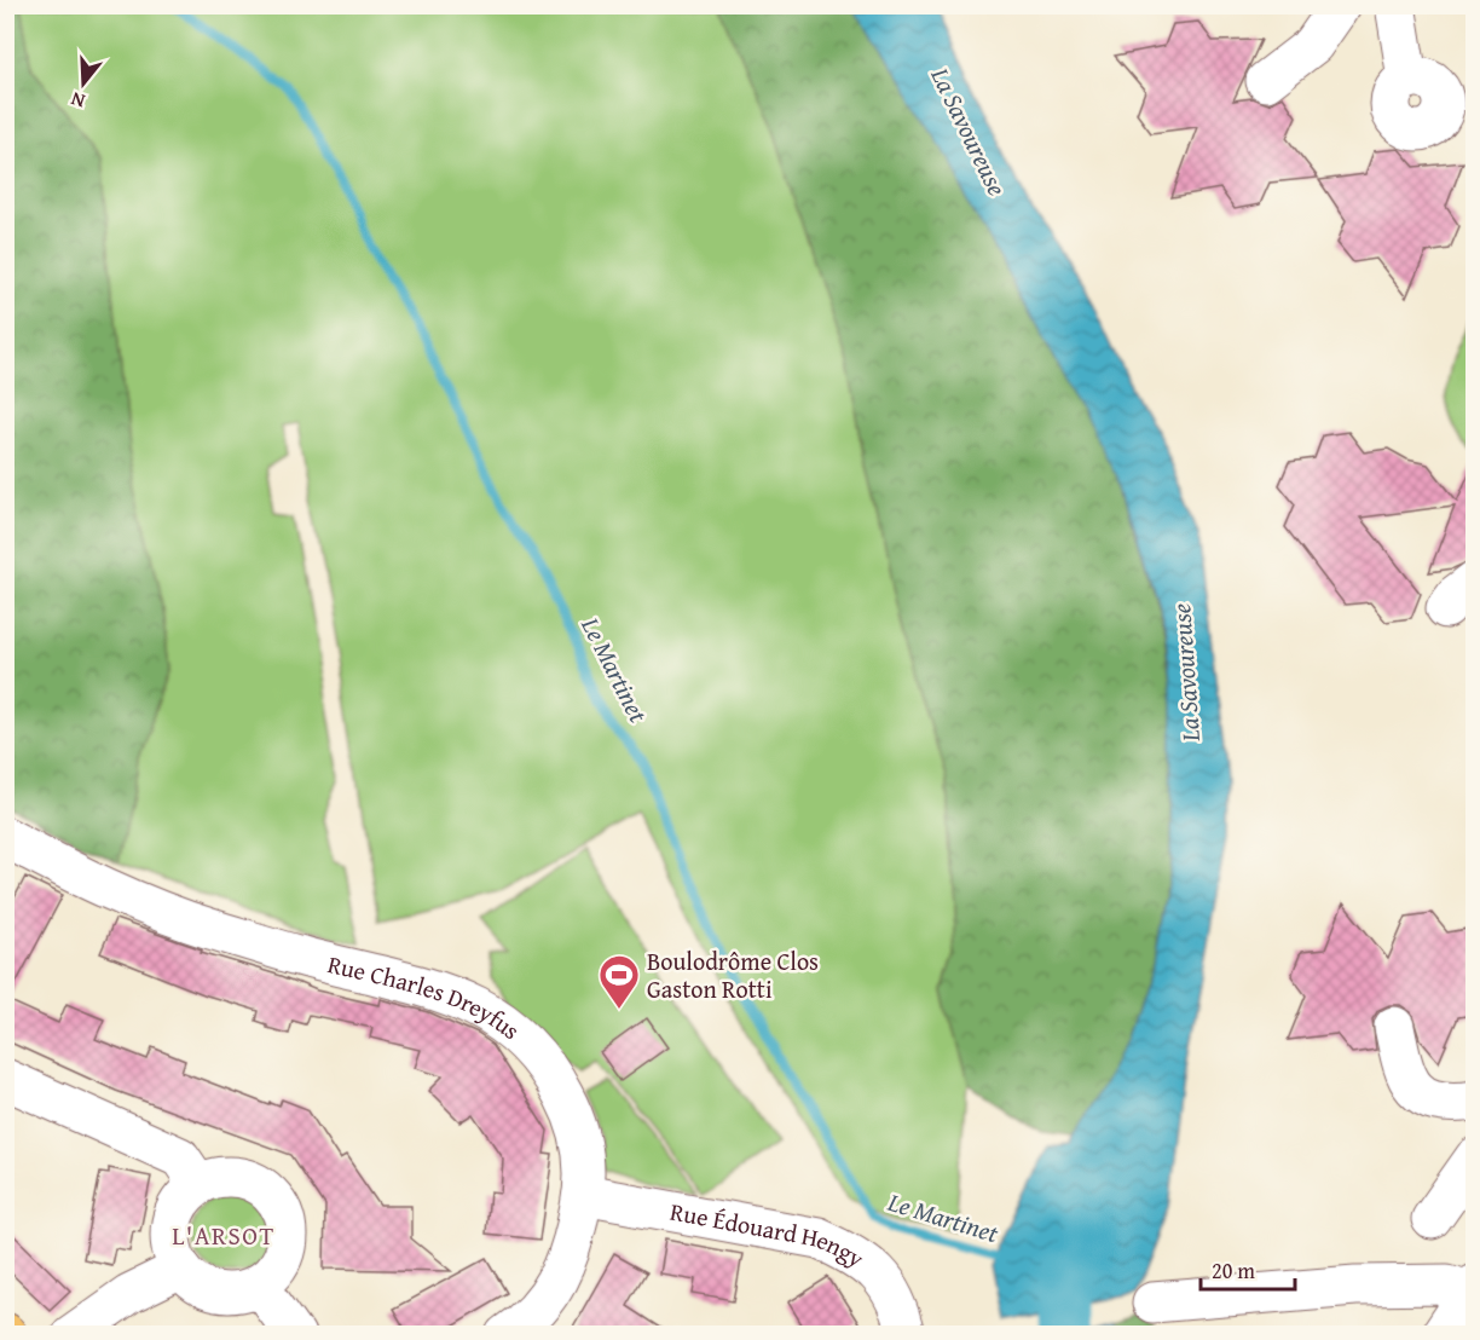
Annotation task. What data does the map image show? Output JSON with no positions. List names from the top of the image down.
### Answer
{
  "streets": {
    "street": ["Rue Charles Dreyfus", "Rue Édouard Hengy"]
  },
  "crossings": [
    ["Rue Charles Dreyfus", "Rue Édouard Hengy"]
  ],
  "districts": ["L'ARSOT"],
  "water": ["La Savoureuse", "Le Martinet"],
  "places": {
    "sports": ["Boulodrôme Clos Gaston Rotti"]
  },
  "scale_bar": "20 m",
  "north": "bottom"
}
